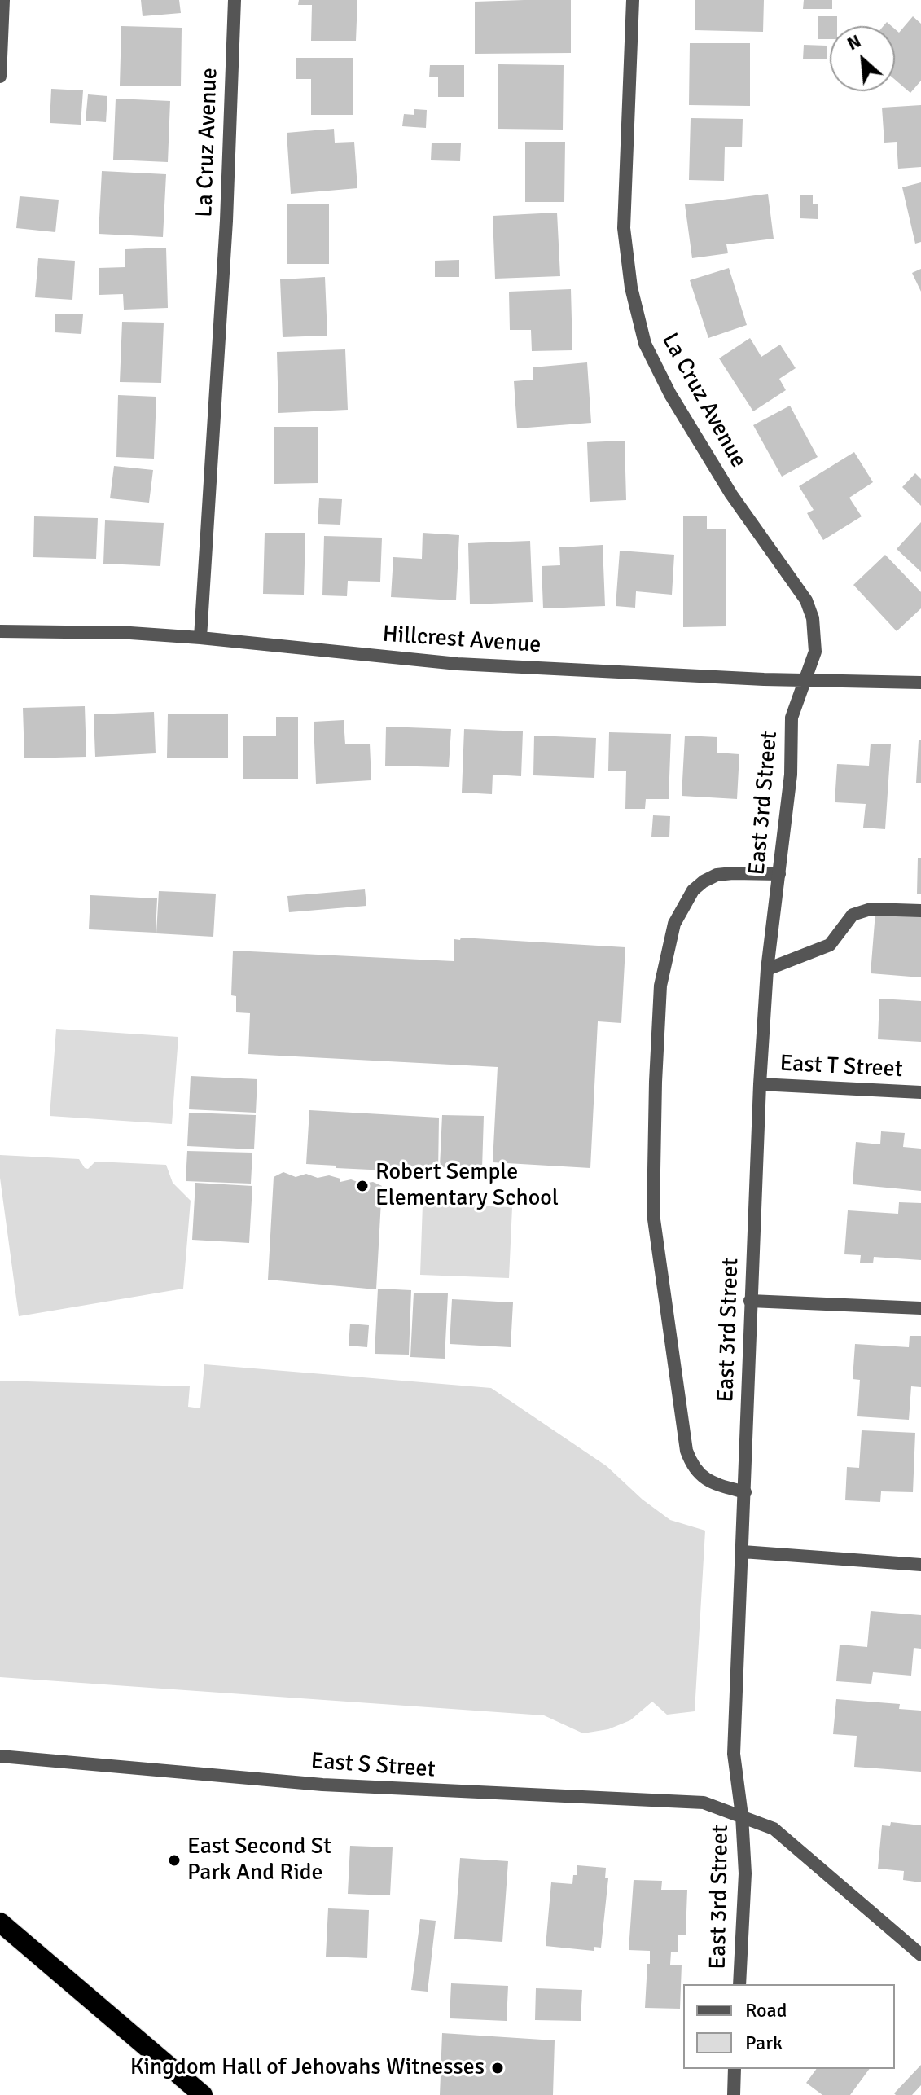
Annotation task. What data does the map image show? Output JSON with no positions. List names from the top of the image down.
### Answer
{
  "streets": {
    "street": [
      "La Cruz Avenue",
      "Hillcrest Avenue",
      "East 3rd Street",
      "East T Street",
      "East S Street"
    ]
  },
  "crossings": [
    ["La Cruz Avenue", "Hillcrest Avenue"],
    ["La Cruz Avenue", "East 3rd Street"],
    ["Hillcrest Avenue", "East 3rd Street"],
    ["East 3rd Street", "East T Street"],
    ["East 3rd Street", "East S Street"]
  ],
  "places": ["Robert Semple Elementary School", "East Second St Park And Ride", "Kingdom Hall of Jehovahs Witnesses"],
  "legend": ["Road", "Park"],
  "north": "top left"
}
